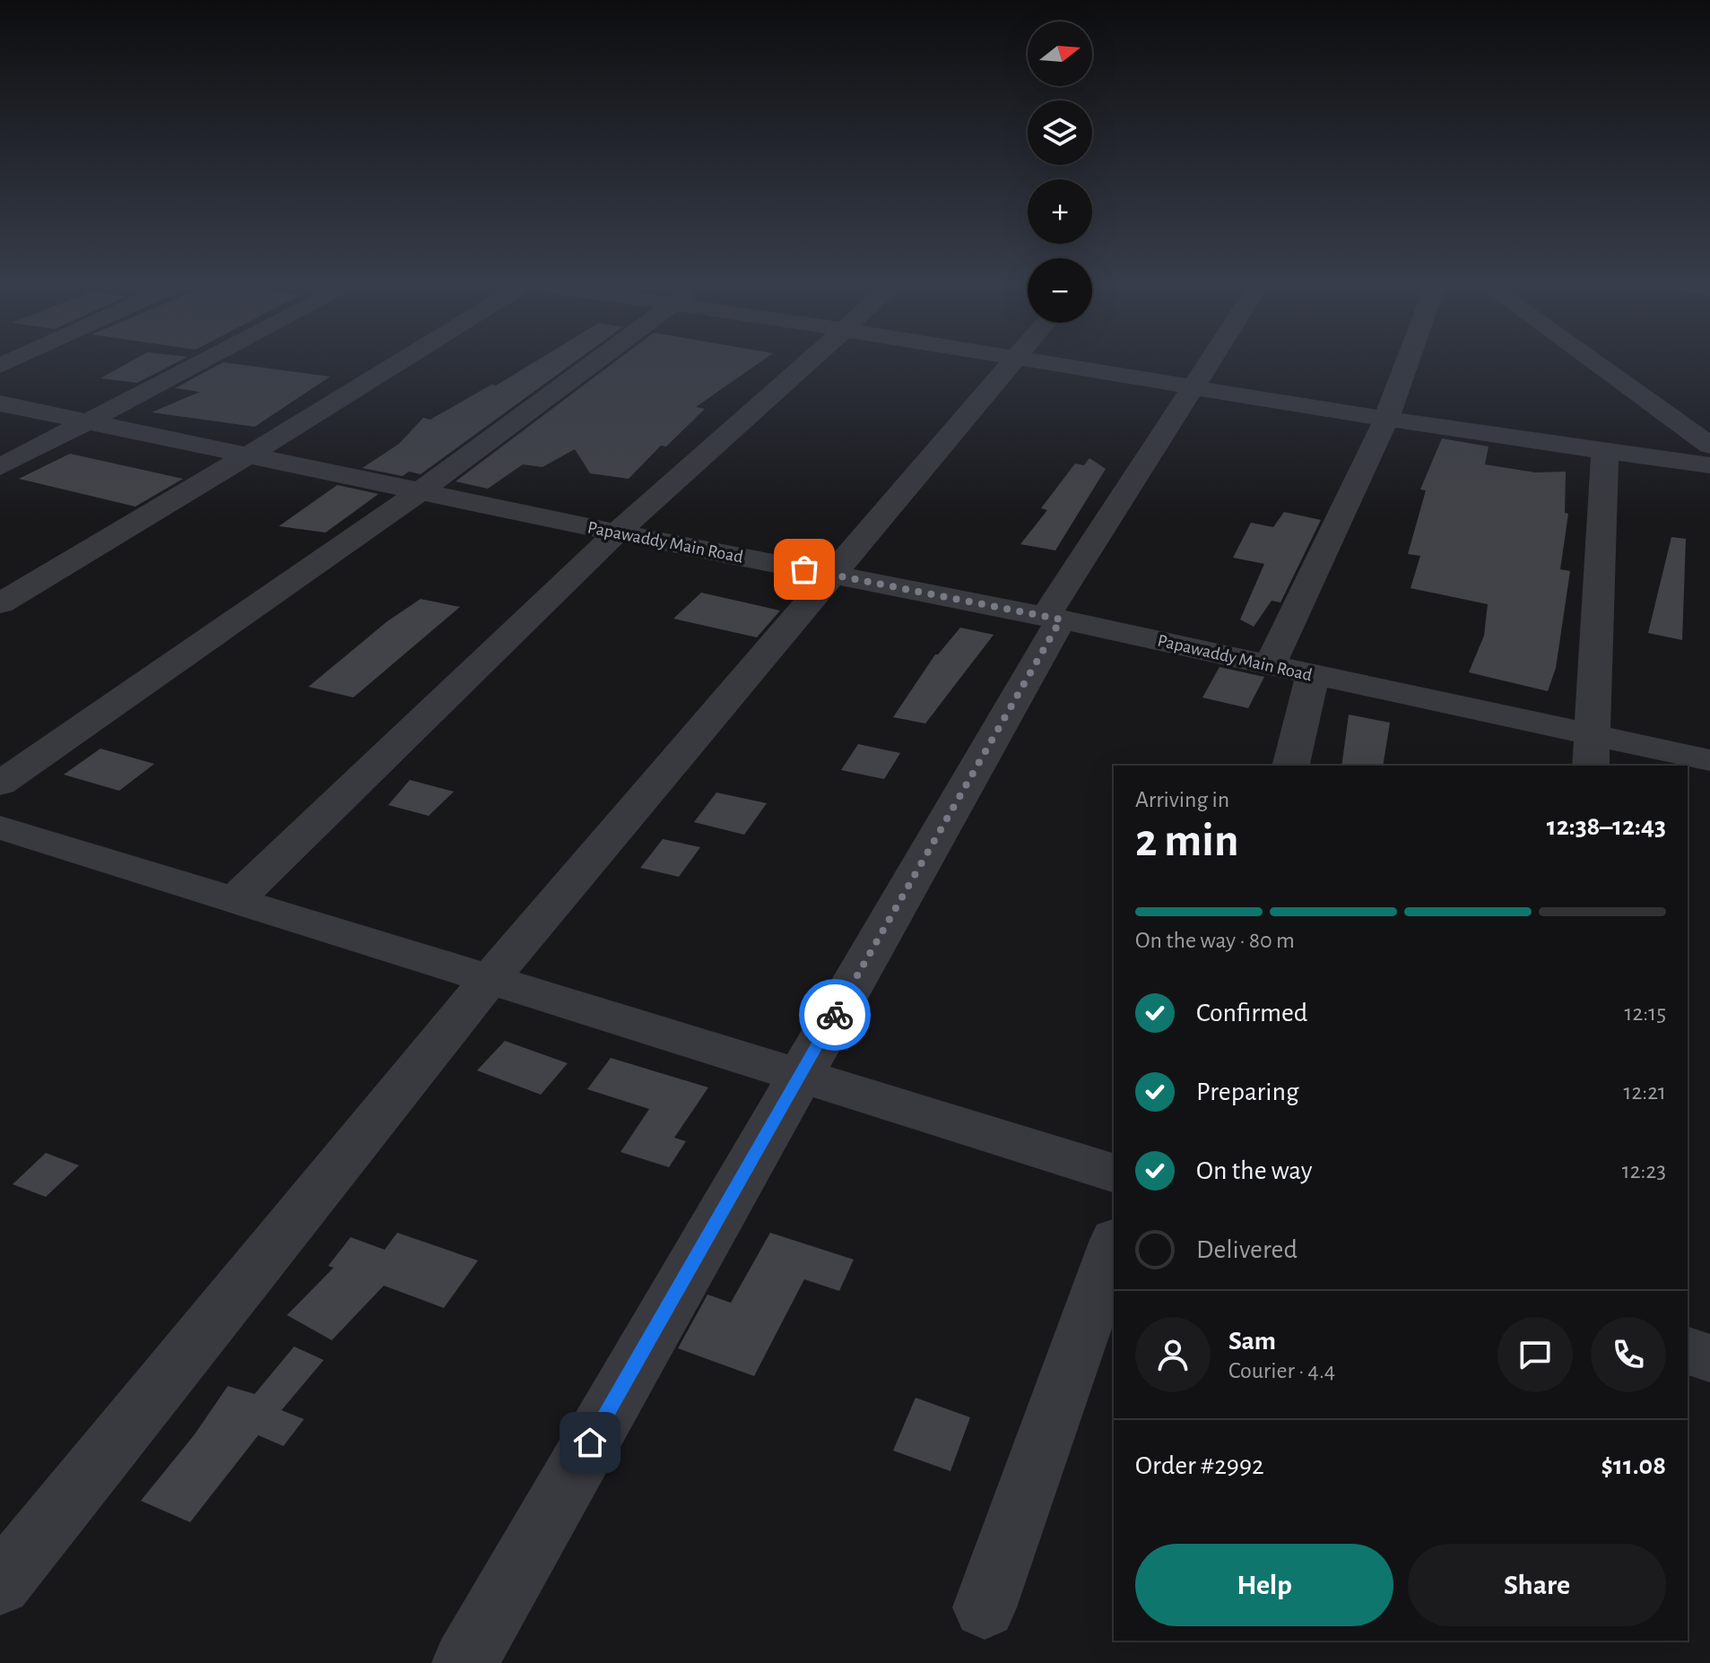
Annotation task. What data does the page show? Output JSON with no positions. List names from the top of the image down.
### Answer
{
  "streets": {
    "street": ["Papawaddy Main Road"]
  },
  "north": "right",
  "page": {
    "map_buttons": ["+", "−"],
    "heading": ["2 min", "Arriving in", "12:38–12:43"],
    "panel": [
      "Sam",
      "Courier · 4.4",
      "Order #2992",
      "$11.08"
    ],
    "bar": "On the way · 80 m",
    "list": [
      ["Confirmed", "12:15"],
      ["Preparing", "12:21"],
      ["On the way", "12:23"],
      "Delivered"
    ],
    "buttons": ["Help", "Share"]
  }
}
